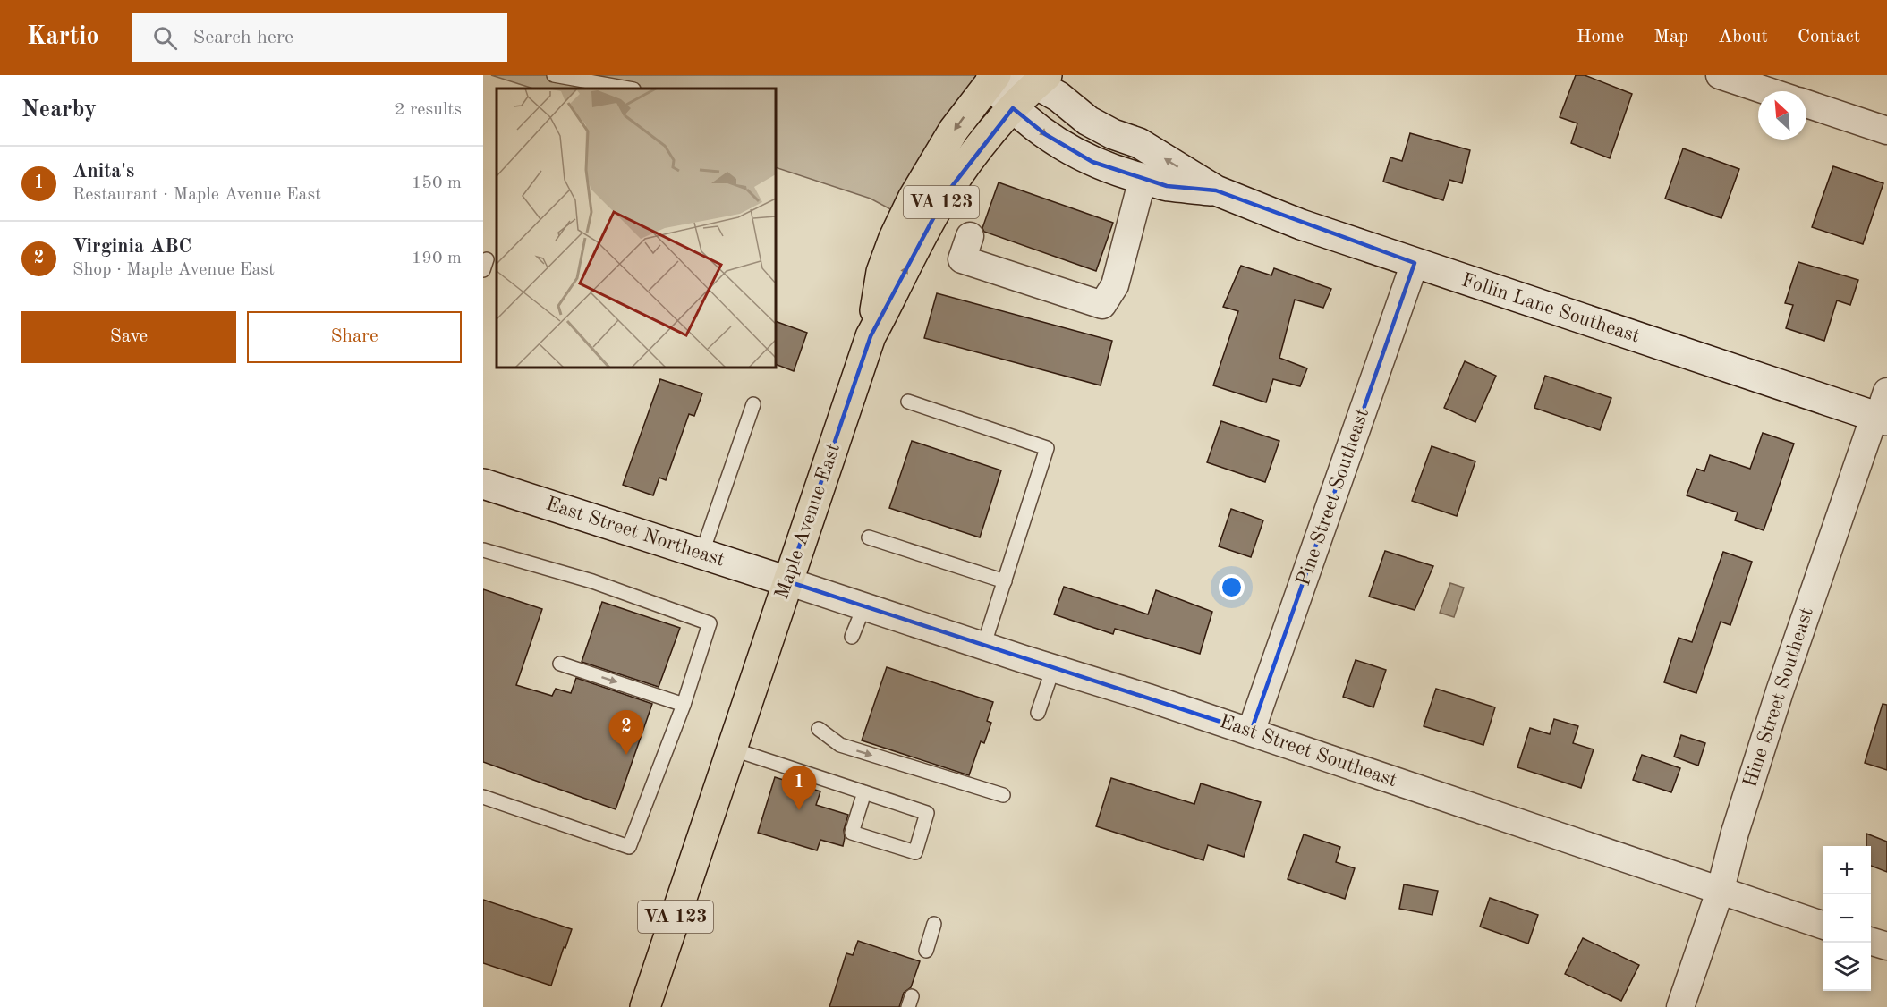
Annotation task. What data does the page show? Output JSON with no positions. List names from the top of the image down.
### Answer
{
  "streets": {
    "main road": ["VA 123", "Maple Avenue East"],
    "street": [
      "Follin Lane Southeast",
      "Pine Street Southeast",
      "East Street Northeast",
      "Hine Street Southeast",
      "East Street Southeast"
    ]
  },
  "crossings": [
    ["VA 123", "Follin Lane Southeast"],
    ["VA 123", "Maple Avenue East"],
    ["Follin Lane Southeast", "Pine Street Southeast"],
    ["Follin Lane Southeast", "Maple Avenue East"],
    ["Follin Lane Southeast", "Hine Street Southeast"],
    ["Pine Street Southeast", "East Street Southeast"],
    ["Maple Avenue East", "East Street Northeast"],
    ["Maple Avenue East", "East Street Southeast"],
    ["East Street Northeast", "East Street Southeast"],
    ["Hine Street Southeast", "East Street Southeast"]
  ],
  "north": "top left",
  "page": {
    "header": "Kartio",
    "search": "Search here",
    "nav": [
      "Home",
      "Map",
      "About",
      "Contact"
    ],
    "heading": ["Nearby", "2 results"],
    "list": [
      {
        "mark": "1",
        "name": "Anita's",
        "note": "Restaurant · Maple Avenue East",
        "value": "150 m"
      },
      {
        "mark": "2",
        "name": "Virginia ABC",
        "note": "Shop · Maple Avenue East",
        "value": "190 m"
      }
    ],
    "buttons": ["Save", "Share"],
    "pins": ["2", "1"],
    "map_buttons": ["+", "−"]
  }
}
